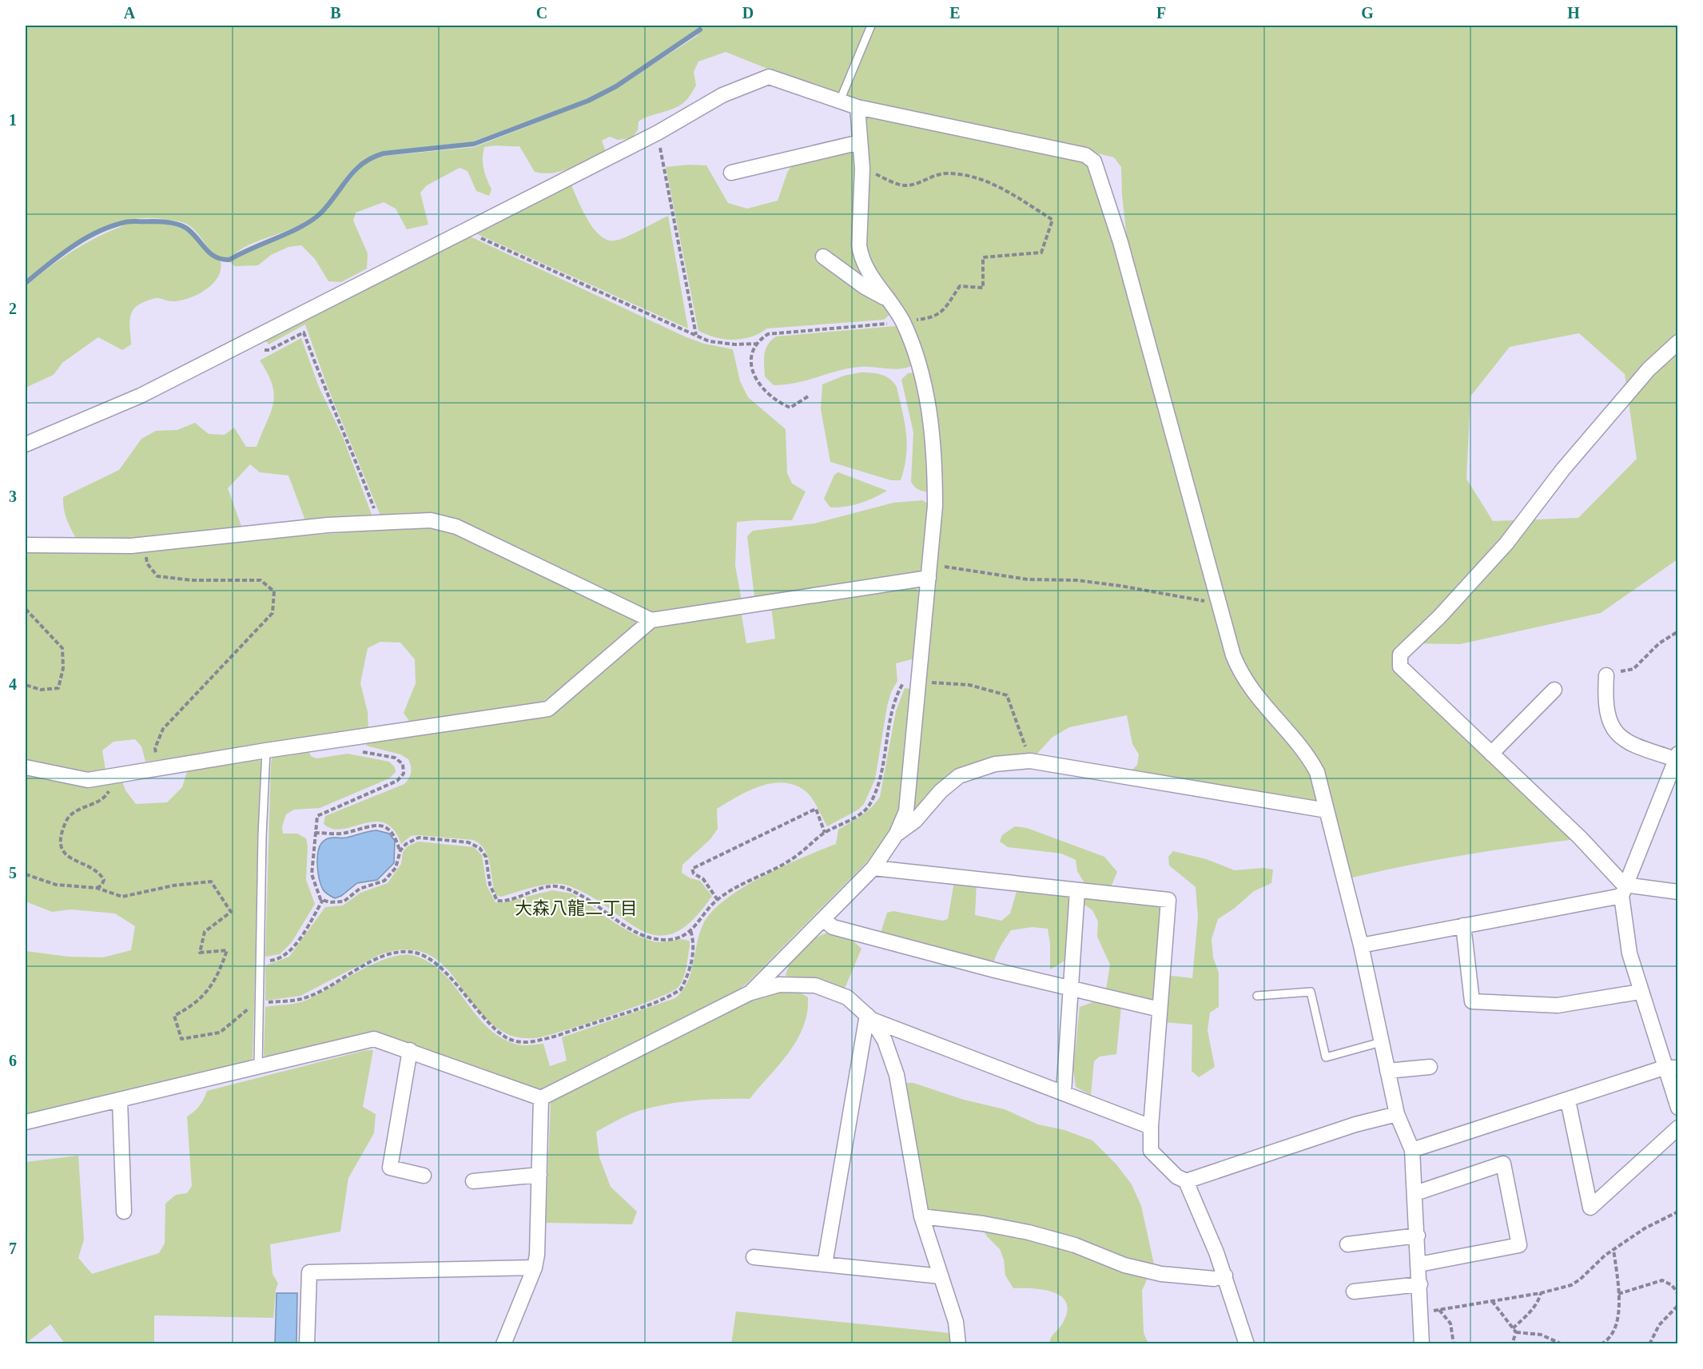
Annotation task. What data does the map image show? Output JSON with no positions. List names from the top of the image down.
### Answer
{
  "districts": ["大森八龍二丁目"],
  "grid": {
    "columns": [
      "A",
      "B",
      "C",
      "D",
      "E",
      "F",
      "G",
      "H"
    ],
    "rows": [
      "1",
      "2",
      "3",
      "4",
      "5",
      "6",
      "7"
    ]
  }
}
